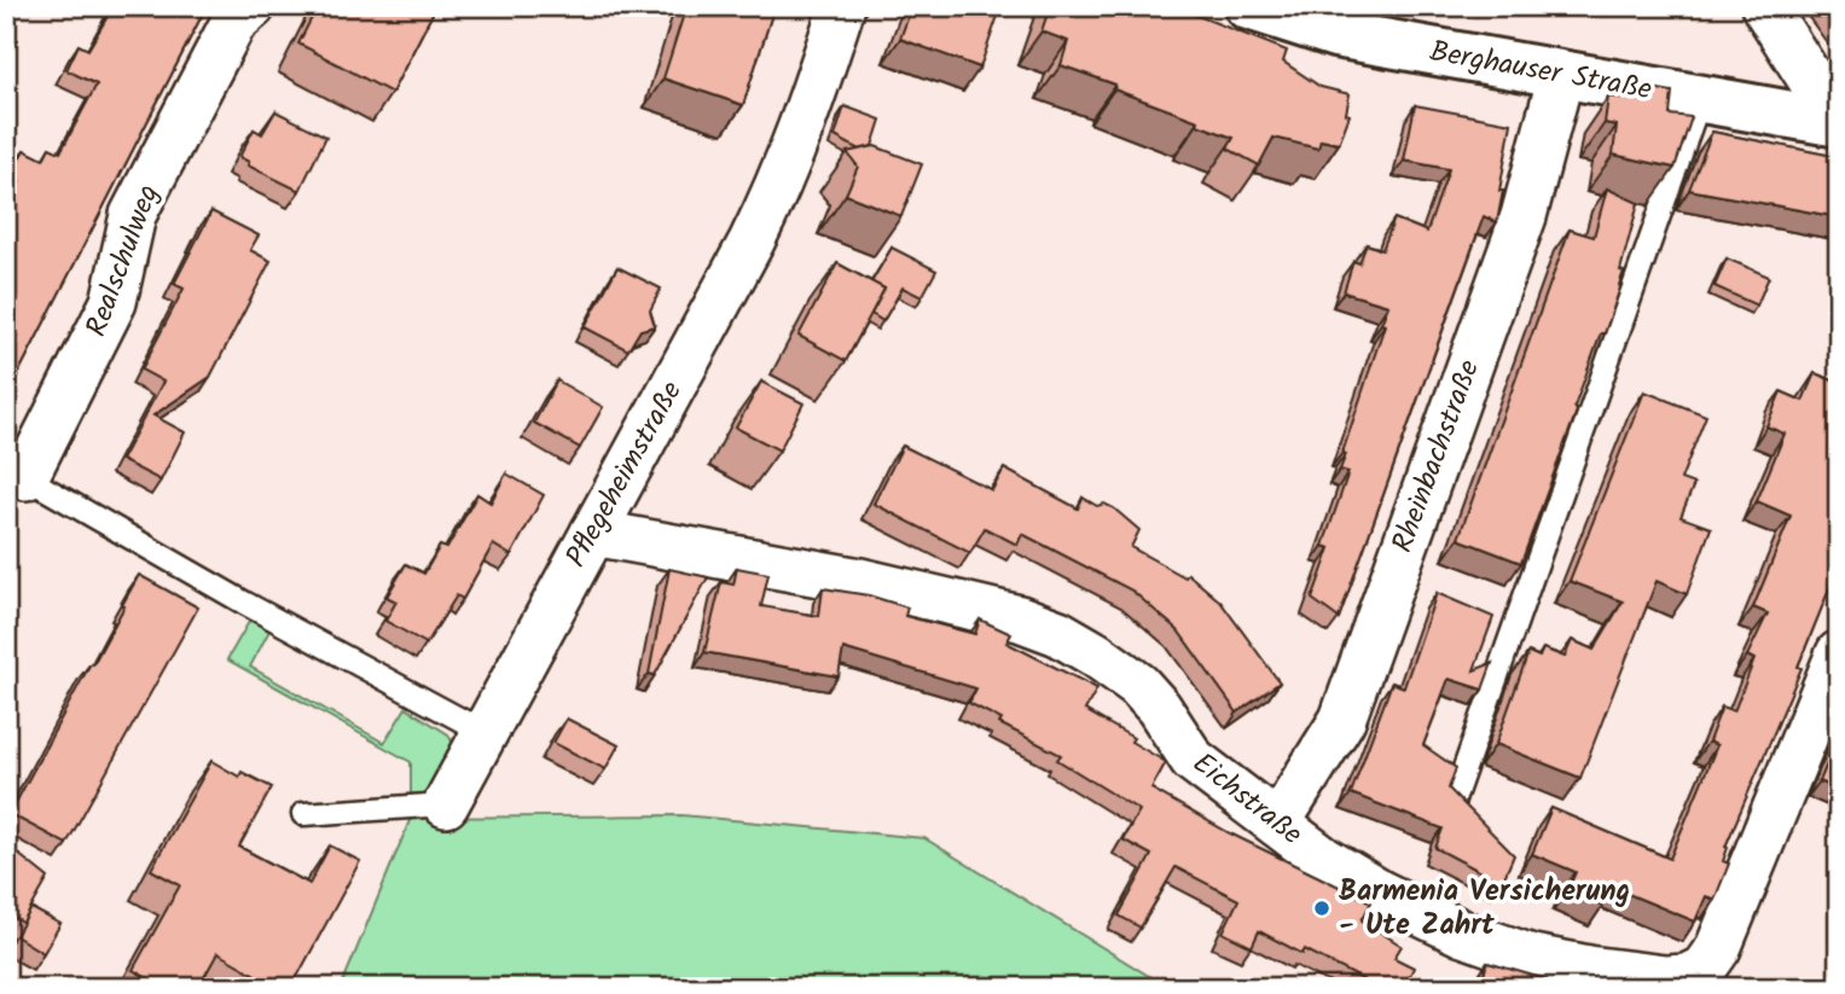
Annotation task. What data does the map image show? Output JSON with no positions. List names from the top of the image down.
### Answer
{
  "streets": {
    "street": [
      "Berghauser Straße",
      "Realschulweg",
      "Rheinbachstraße",
      "Pflegeheimstraße",
      "Eichstraße"
    ]
  },
  "crossings": [
    ["Berghauser Straße", "Rheinbachstraße"],
    ["Rheinbachstraße", "Eichstraße"],
    ["Pflegeheimstraße", "Eichstraße"]
  ],
  "places": ["Barmenia Versicherung - Ute Zahrt"]
}
